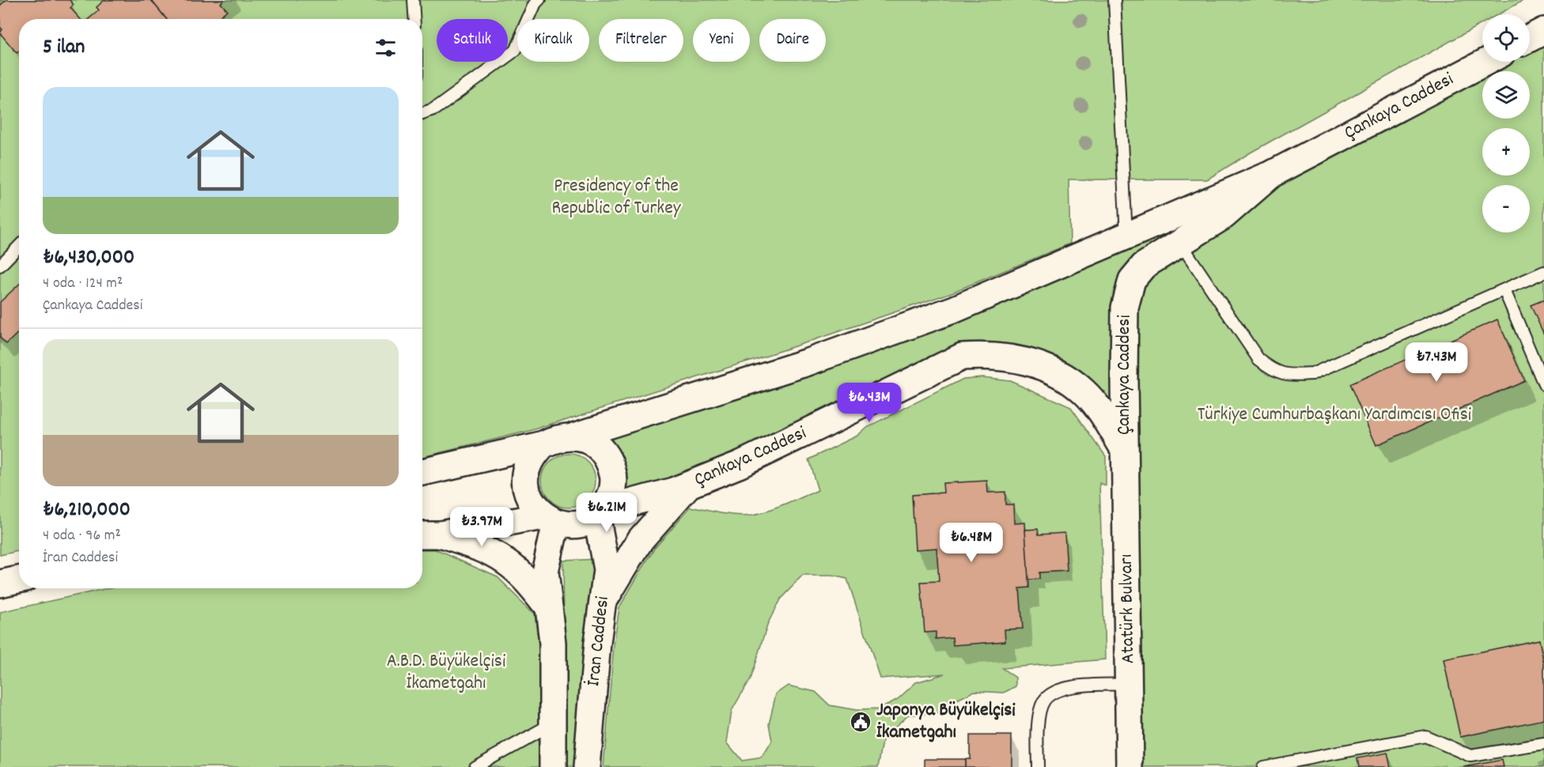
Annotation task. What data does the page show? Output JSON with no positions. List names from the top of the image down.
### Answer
{
  "streets": {
    "main road": ["Çankaya Caddesi", "Atatürk Bulvarı", "İran Caddesi"]
  },
  "crossings": [
    ["Çankaya Caddesi", "Atatürk Bulvarı"],
    ["Çankaya Caddesi", "İran Caddesi"]
  ],
  "parks": ["Presidency of the Republic of Turkey", "Türkiye Cumhurbaşkanı Yardımcısı Ofisi", "A.B.D. Büyükelçisi İkametgahı"],
  "places": {
    "public building": ["Japonya Büyükelçisi İkametgahı"]
  },
  "page": {
    "map_buttons": ["+", "−"],
    "chip": [
      "Satılık",
      "Kiralık",
      "Filtreler",
      "Yeni",
      "Daire"
    ],
    "heading": "5 ilan",
    "list": [
      {
        "name": "₺6,430,000",
        "note": "4 oda · 124 m² · Çankaya Caddesi"
      },
      {
        "name": "₺6,210,000",
        "note": "4 oda · 96 m² · İran Caddesi"
      }
    ],
    "price": [
      "₺7.43M",
      "₺6.43M",
      "₺6.21M",
      "₺3.97M",
      "₺6.48M"
    ]
  }
}
